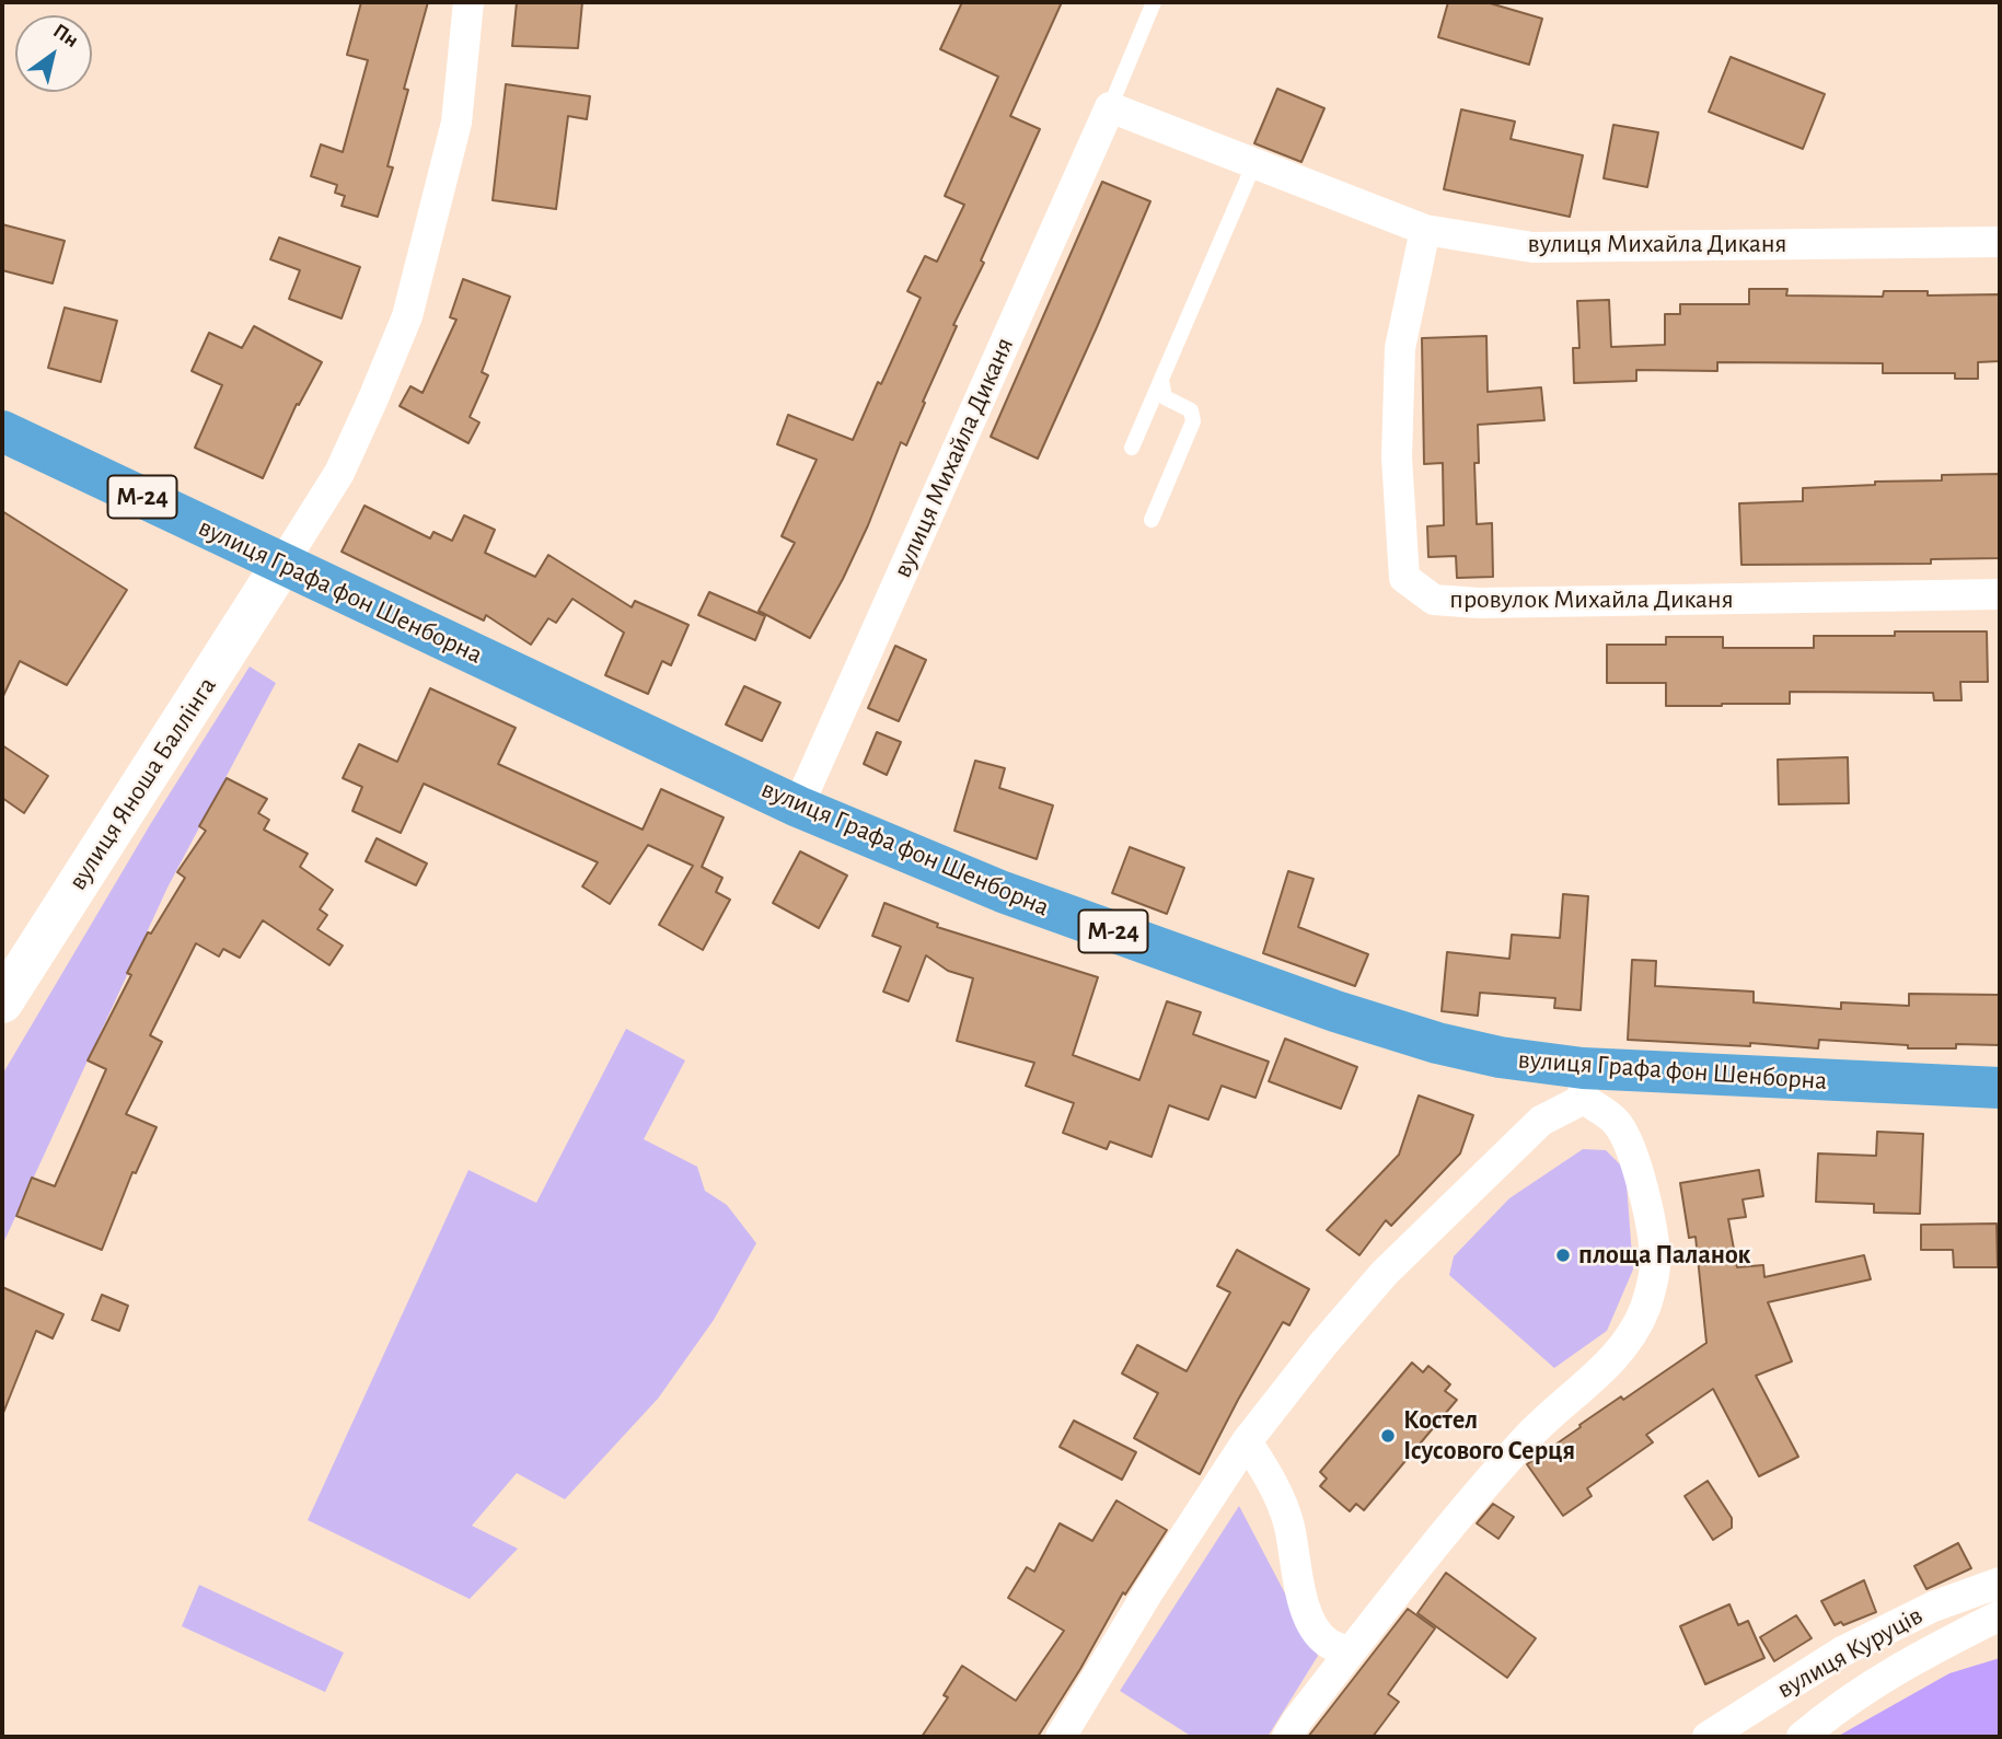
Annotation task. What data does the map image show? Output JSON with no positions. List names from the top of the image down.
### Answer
{
  "streets": {
    "highway": ["М-24", "вулиця Графа фон Шенборна"],
    "street": [
      "вулиця Михайла Диканя",
      "провулок Михайла Диканя",
      "вулиця Яноша Баллінга",
      "вулиця Куруців"
    ]
  },
  "crossings": [
    ["вулиця Михайла Диканя", "вулиця Графа фон Шенборна"],
    ["вулиця Михайла Диканя", "провулок Михайла Диканя"],
    ["вулиця Графа фон Шенборна", "вулиця Яноша Баллінга"]
  ],
  "places": ["площа Паланок", "Костел Ісусового Серця"],
  "north": "top right"
}
